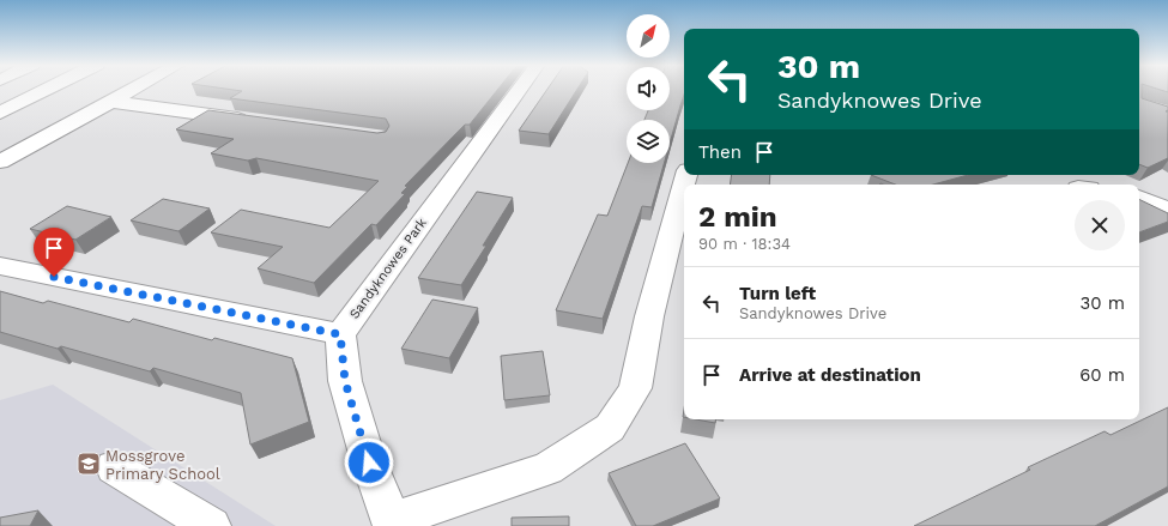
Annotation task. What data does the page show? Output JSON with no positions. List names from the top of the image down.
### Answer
{
  "streets": {
    "main road": ["Sandyknowes Park"]
  },
  "places": {
    "school or university": ["Mossgrove Primary School"]
  },
  "north": "top right",
  "page": {
    "turn": ["30 m", "Sandyknowes Drive"],
    "then": "Then",
    "heading": ["2 min", "90 m · 18:34"],
    "list": [
      {
        "name": "Turn left",
        "note": "Sandyknowes Drive",
        "value": "30 m"
      },
      {
        "name": "Arrive at destination",
        "value": "60 m"
      }
    ]
  }
}
